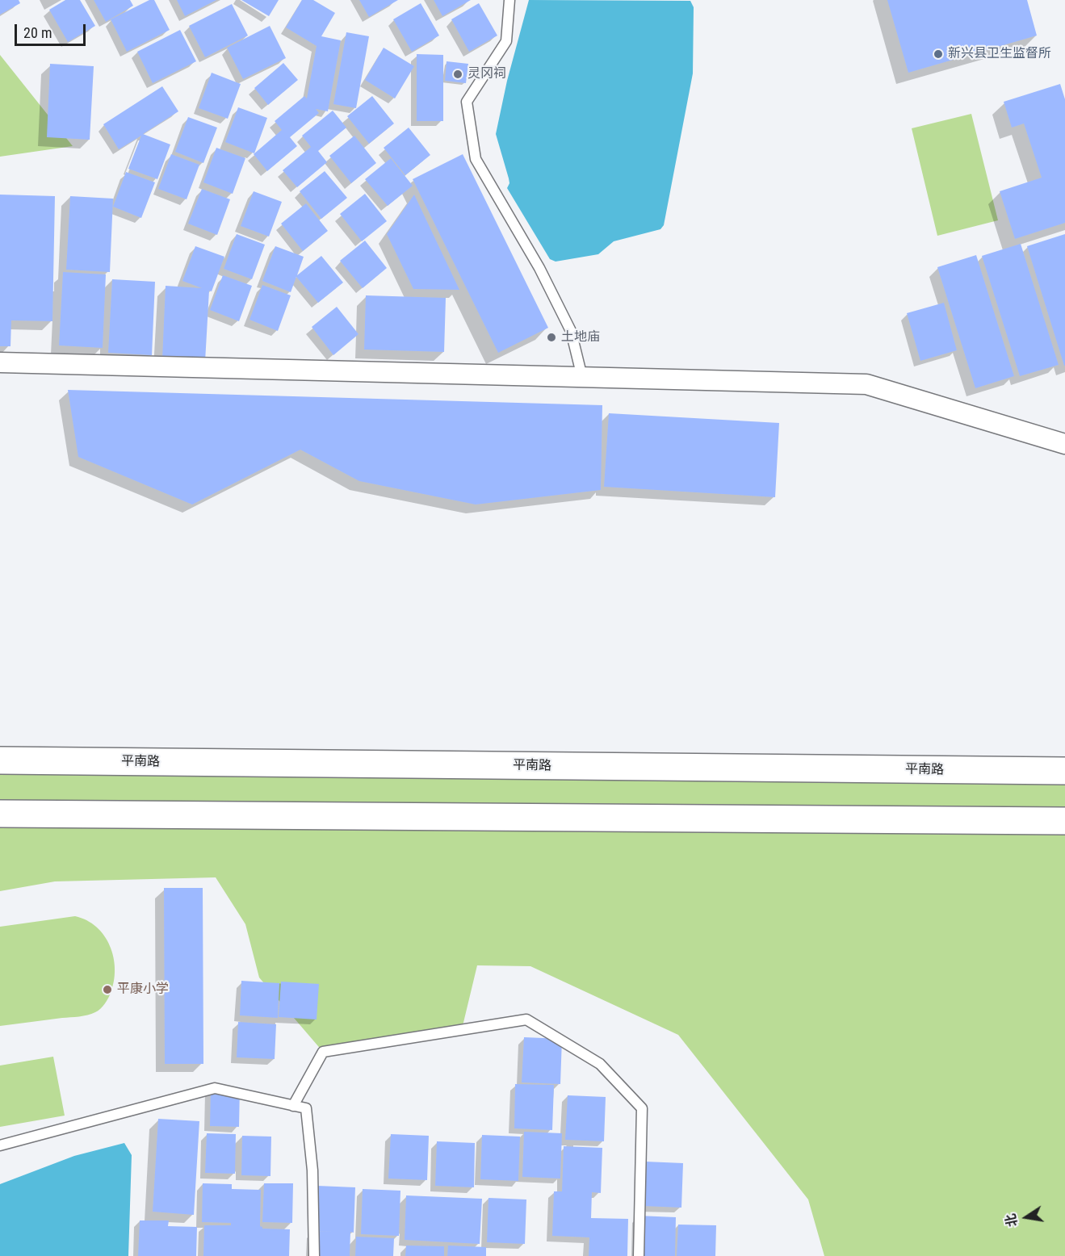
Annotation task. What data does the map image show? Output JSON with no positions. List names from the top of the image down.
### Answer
{
  "streets": {
    "main road": ["平南路"]
  },
  "places": [
    "新兴县卫生监督所",
    "灵冈祠",
    "土地庙",
    "平康小学"
  ],
  "scale_bar": "20 m",
  "north": "left"
}
